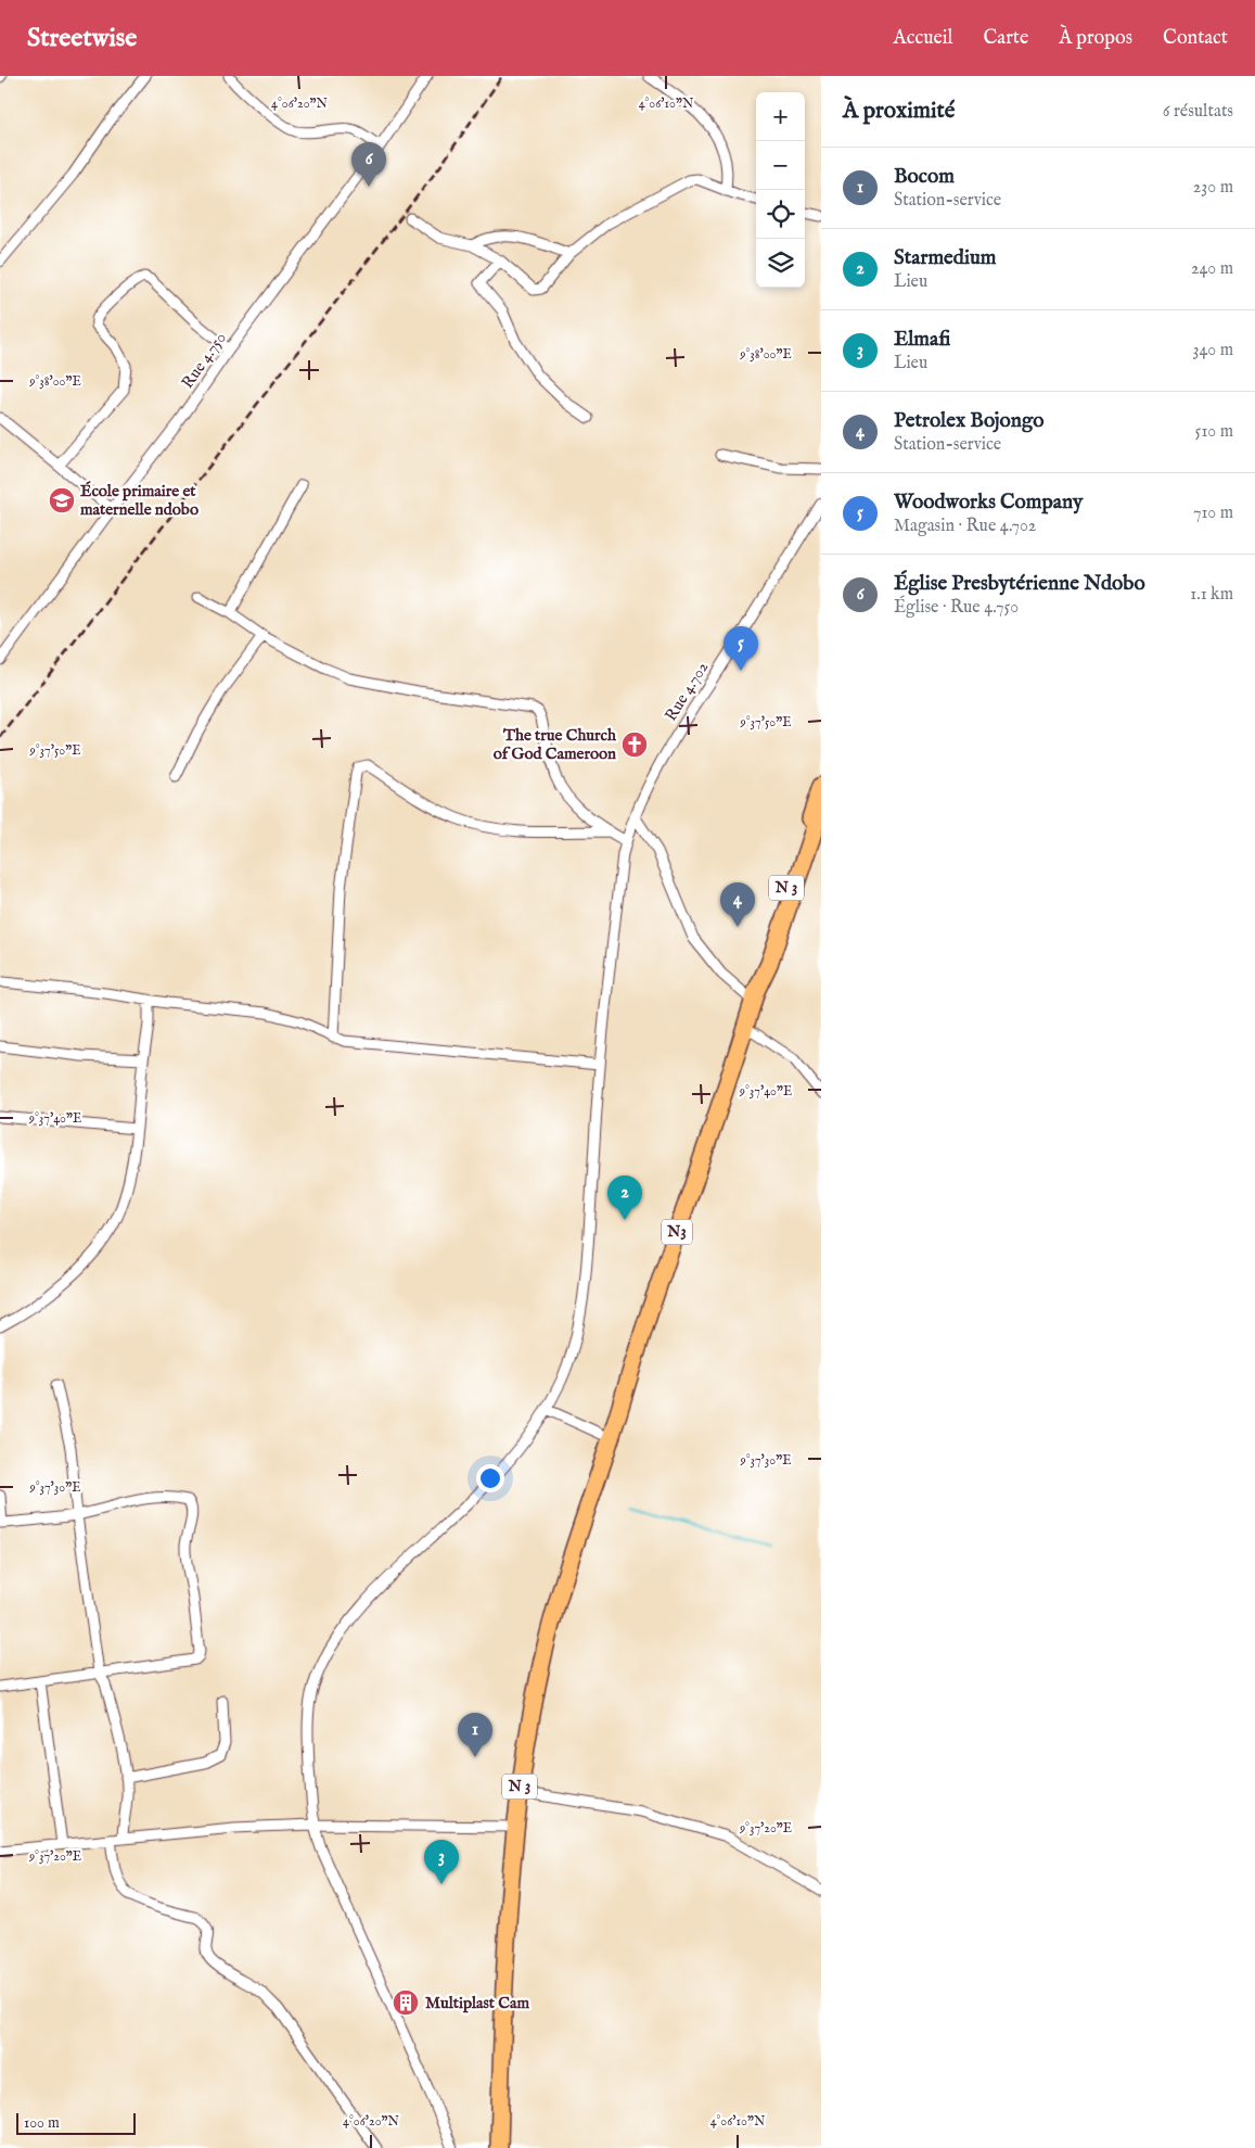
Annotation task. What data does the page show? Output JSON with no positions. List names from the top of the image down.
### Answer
{
  "streets": {
    "highway": ["N 3", "N3"],
    "street": ["Rue 4.750", "Rue 4.702"]
  },
  "crossings": [
    ["N 3", "N3"]
  ],
  "places": {
    "school or university": ["École primaire et maternelle ndobo"],
    "church": ["The true Church of God Cameroon"],
    "building": ["Multiplast Cam"]
  },
  "scale_bar": "100 m",
  "page": {
    "header": "Streetwise",
    "nav": [
      "Accueil",
      "Carte",
      "À propos",
      "Contact"
    ],
    "heading": ["À proximité", "6 résultats"],
    "map_buttons": ["+", "−"],
    "pins": [
      "6",
      "5",
      "4",
      "2",
      "1",
      "3"
    ],
    "list": [
      {
        "mark": "1",
        "name": "Bocom",
        "note": "Station-service",
        "value": "230 m"
      },
      {
        "mark": "2",
        "name": "Starmedium",
        "note": "Lieu",
        "value": "240 m"
      },
      {
        "mark": "3",
        "name": "Elmafi",
        "note": "Lieu",
        "value": "340 m"
      },
      {
        "mark": "4",
        "name": "Petrolex Bojongo",
        "note": "Station-service",
        "value": "510 m"
      },
      {
        "mark": "5",
        "name": "Woodworks Company",
        "note": "Magasin · Rue 4.702",
        "value": "710 m"
      },
      {
        "mark": "6",
        "name": "Église Presbytérienne Ndobo",
        "note": "Église · Rue 4.750",
        "value": "1.1 km"
      }
    ],
    "scale": "100 m"
  },
  "coordinates": [
    "4°06'20\"N",
    "4°06'10\"N",
    "9°38'00\"E",
    "9°37'50\"E",
    "9°37'40\"E",
    "9°37'30\"E",
    "9°37'20\"E"
  ]
}
